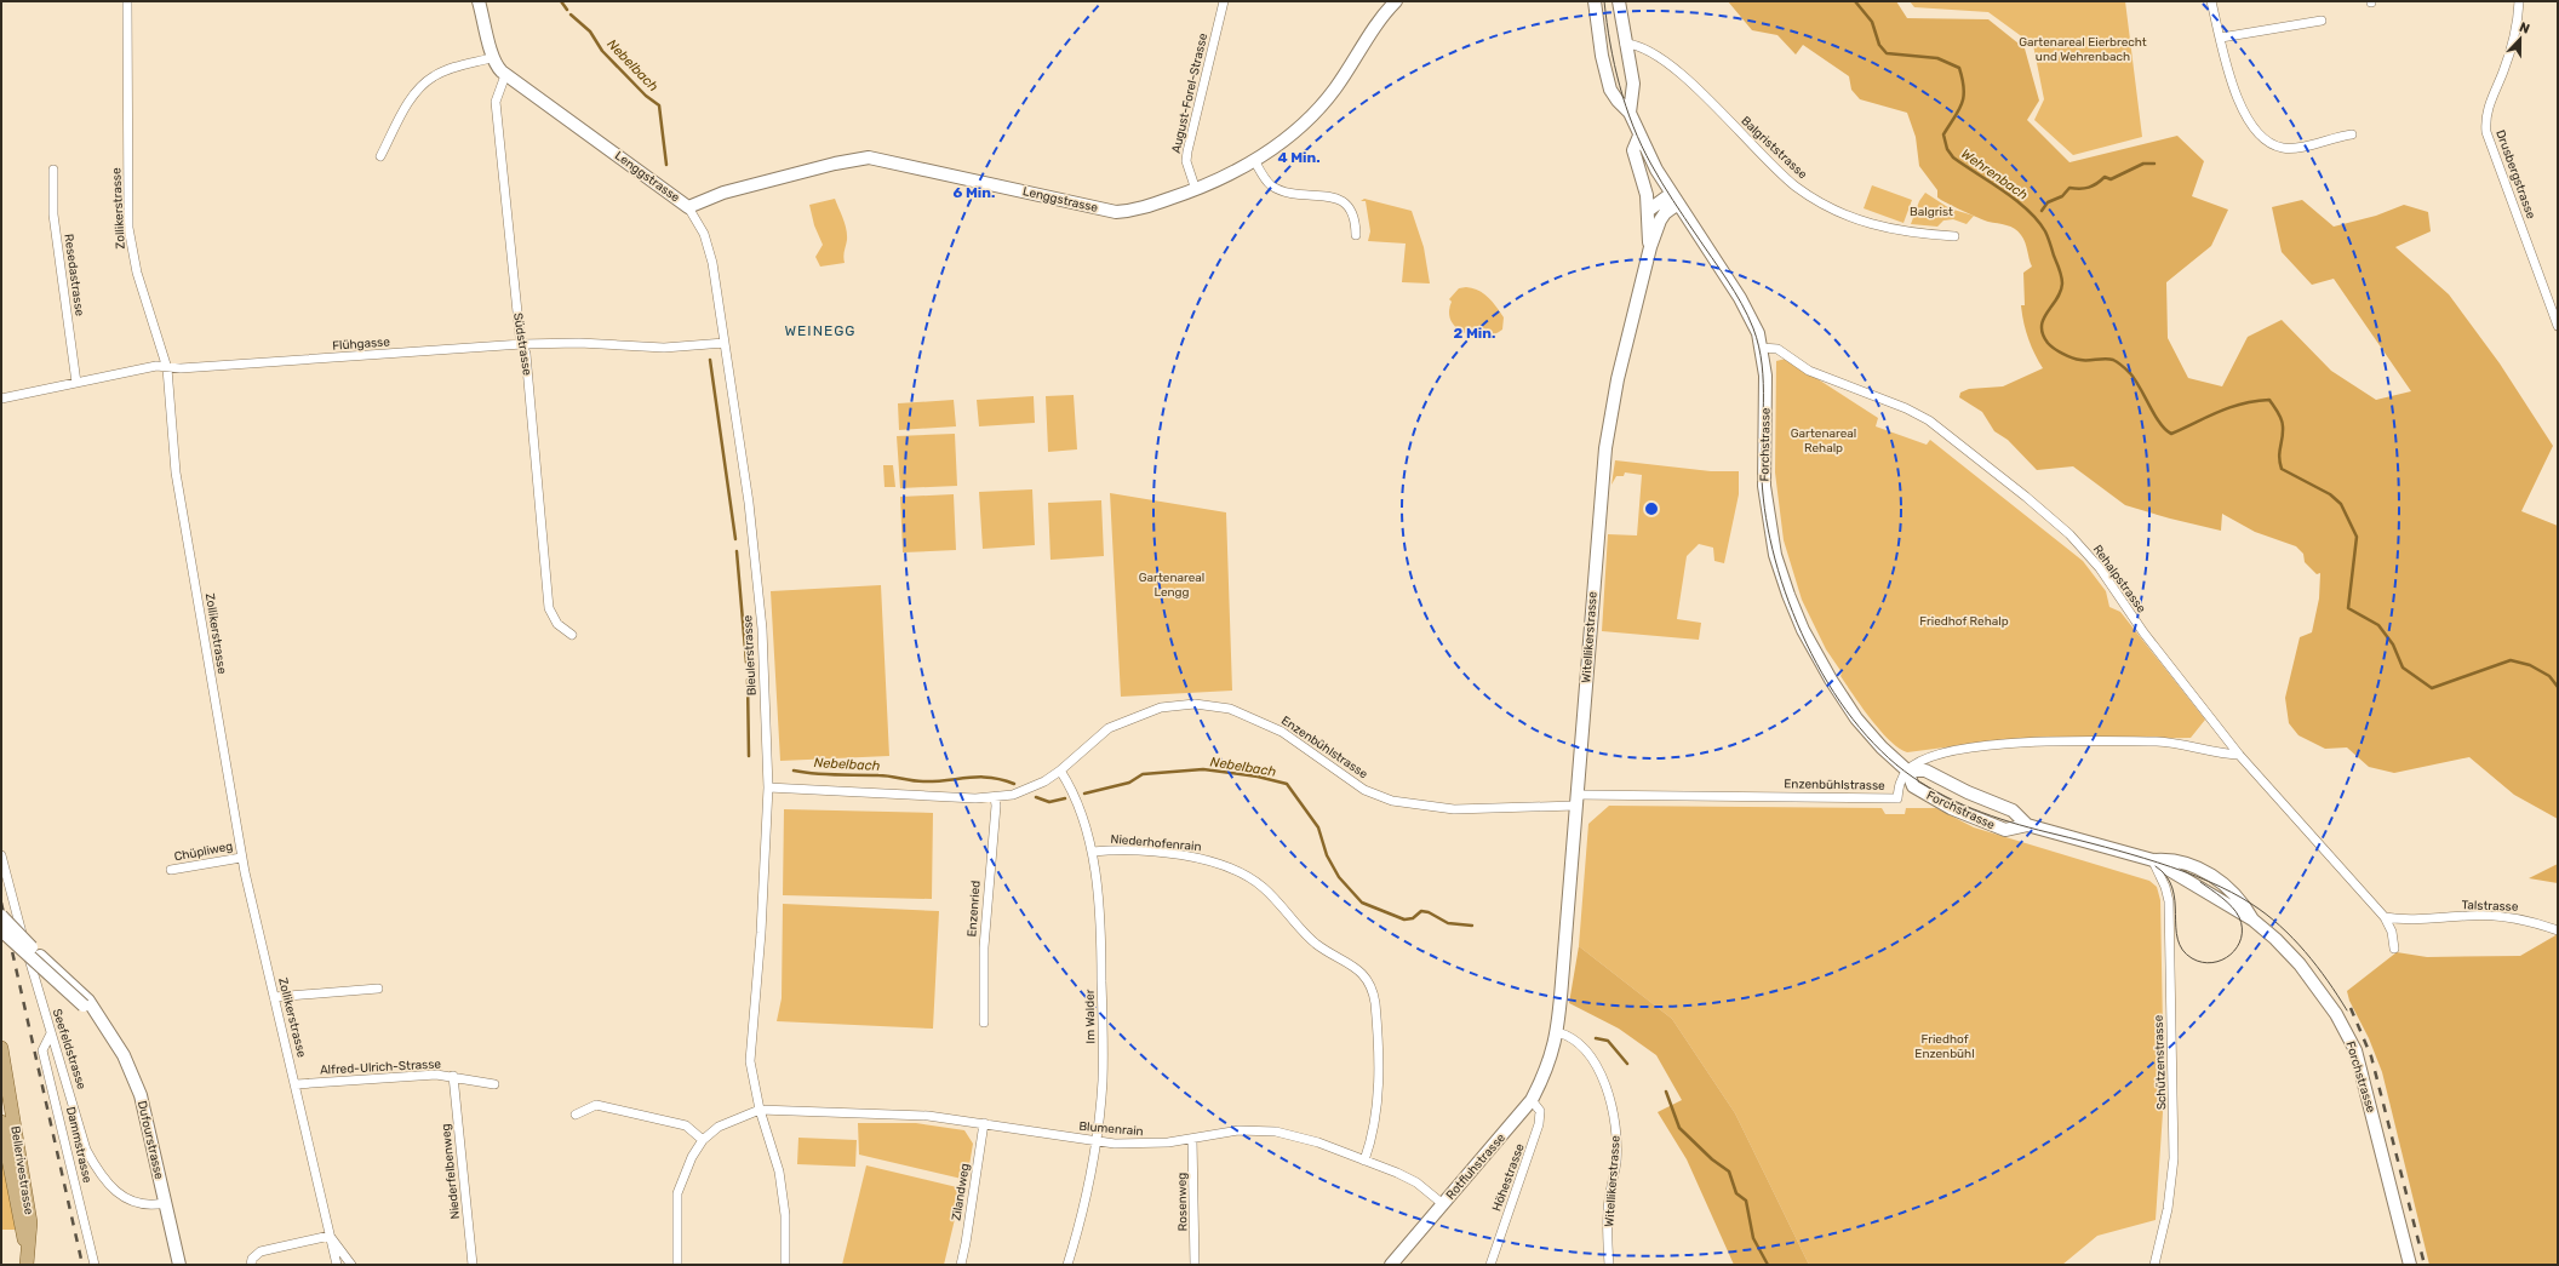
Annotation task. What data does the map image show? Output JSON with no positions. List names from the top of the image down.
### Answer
{
  "streets": {
    "main road": [
      "Lenggstrasse",
      "Forchstrasse",
      "Witellikerstrasse",
      "Dufourstrasse",
      "Rotfluhstrasse",
      "Bellerivestrasse"
    ],
    "street": [
      "August-Forel-Strasse",
      "Balgriststrasse",
      "Drusbergstrasse",
      "Zollikerstrasse",
      "Resedastrasse",
      "Flühgasse",
      "Südstrasse",
      "Rehalpstrasse",
      "Bleulerstrasse",
      "Enzenbühlstrasse",
      "Niederhofenrain",
      "Chüpliweg",
      "Talstrasse",
      "Enzenried",
      "Im Walder",
      "Seefeldstrasse",
      "Schützenstrasse",
      "Alfred-Ulrich-Strasse",
      "Blumenrain",
      "Dammstrasse",
      "Niederfelbenweg",
      "Höhestrasse",
      "Zilandweg",
      "Rosenweg"
    ]
  },
  "crossings": [
    ["August-Forel-Strasse", "Lenggstrasse"],
    ["Balgriststrasse", "Forchstrasse"],
    ["Lenggstrasse", "Südstrasse"],
    ["Lenggstrasse", "Bleulerstrasse"],
    ["Zollikerstrasse", "Flühgasse"],
    ["Zollikerstrasse", "Chüpliweg"],
    ["Zollikerstrasse", "Alfred-Ulrich-Strasse"],
    ["Resedastrasse", "Flühgasse"],
    ["Flühgasse", "Südstrasse"],
    ["Flühgasse", "Bleulerstrasse"],
    ["Forchstrasse", "Rehalpstrasse"],
    ["Forchstrasse", "Witellikerstrasse"],
    ["Forchstrasse", "Enzenbühlstrasse"],
    ["Forchstrasse", "Schützenstrasse"],
    ["Rehalpstrasse", "Talstrasse"],
    ["Witellikerstrasse", "Enzenbühlstrasse"],
    ["Witellikerstrasse", "Rotfluhstrasse"],
    ["Bleulerstrasse", "Enzenbühlstrasse"],
    ["Bleulerstrasse", "Blumenrain"],
    ["Enzenbühlstrasse", "Enzenried"],
    ["Enzenbühlstrasse", "Im Walder"],
    ["Niederhofenrain", "Im Walder"],
    ["Niederhofenrain", "Blumenrain"],
    ["Im Walder", "Blumenrain"],
    ["Seefeldstrasse", "Dufourstrasse"],
    ["Seefeldstrasse", "Dammstrasse"],
    ["Alfred-Ulrich-Strasse", "Niederfelbenweg"],
    ["Blumenrain", "Rotfluhstrasse"],
    ["Blumenrain", "Zilandweg"],
    ["Blumenrain", "Rosenweg"],
    ["Rotfluhstrasse", "Höhestrasse"]
  ],
  "districts": ["WEINEGG"],
  "water": ["Nebelbach", "Wehrenbach"],
  "parks": [
    "Gartenareal Eierbrecht und Wehrenbach",
    "Balgrist",
    "Gartenareal Rehalp",
    "Gartenareal Lengg",
    "Friedhof Rehalp",
    "Friedhof Enzenbühl"
  ],
  "north": "top",
  "rings": ["4 Min.", "6 Min.", "2 Min."]
}
